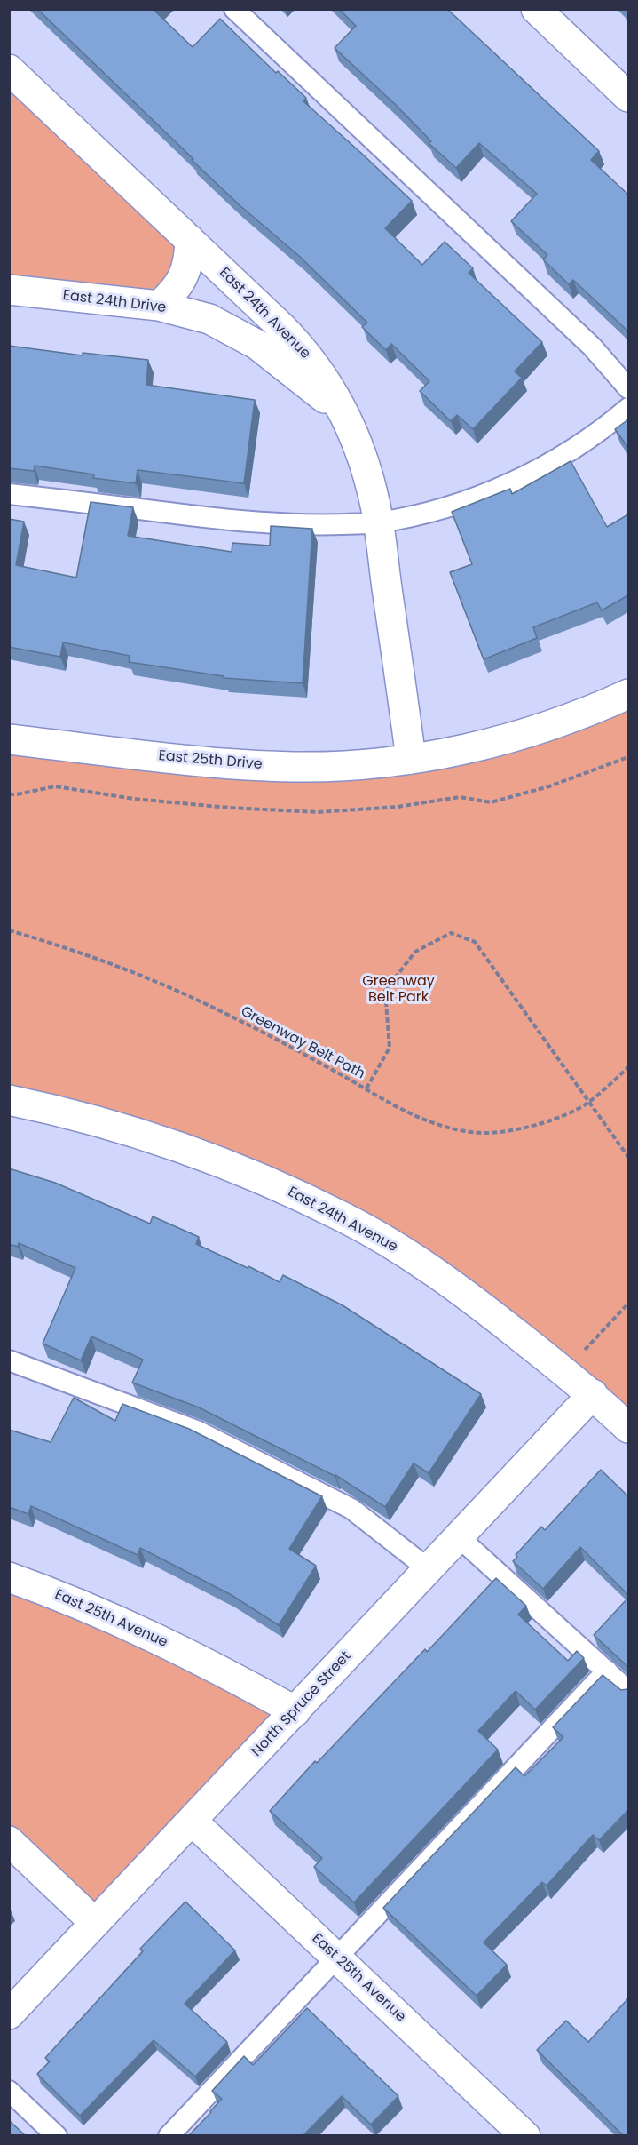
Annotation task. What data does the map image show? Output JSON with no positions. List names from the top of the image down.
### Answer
{
  "streets": {
    "street": [
      "East 24th Drive",
      "East 24th Avenue",
      "East 25th Drive",
      "East 25th Avenue",
      "North Spruce Street"
    ],
    "path": ["Greenway Belt Path"]
  },
  "crossings": [
    ["East 24th Drive", "East 24th Avenue"],
    ["East 24th Avenue", "East 25th Drive"],
    ["East 24th Avenue", "North Spruce Street"],
    ["East 25th Avenue", "North Spruce Street"]
  ],
  "parks": ["Greenway Belt Park"]
}
